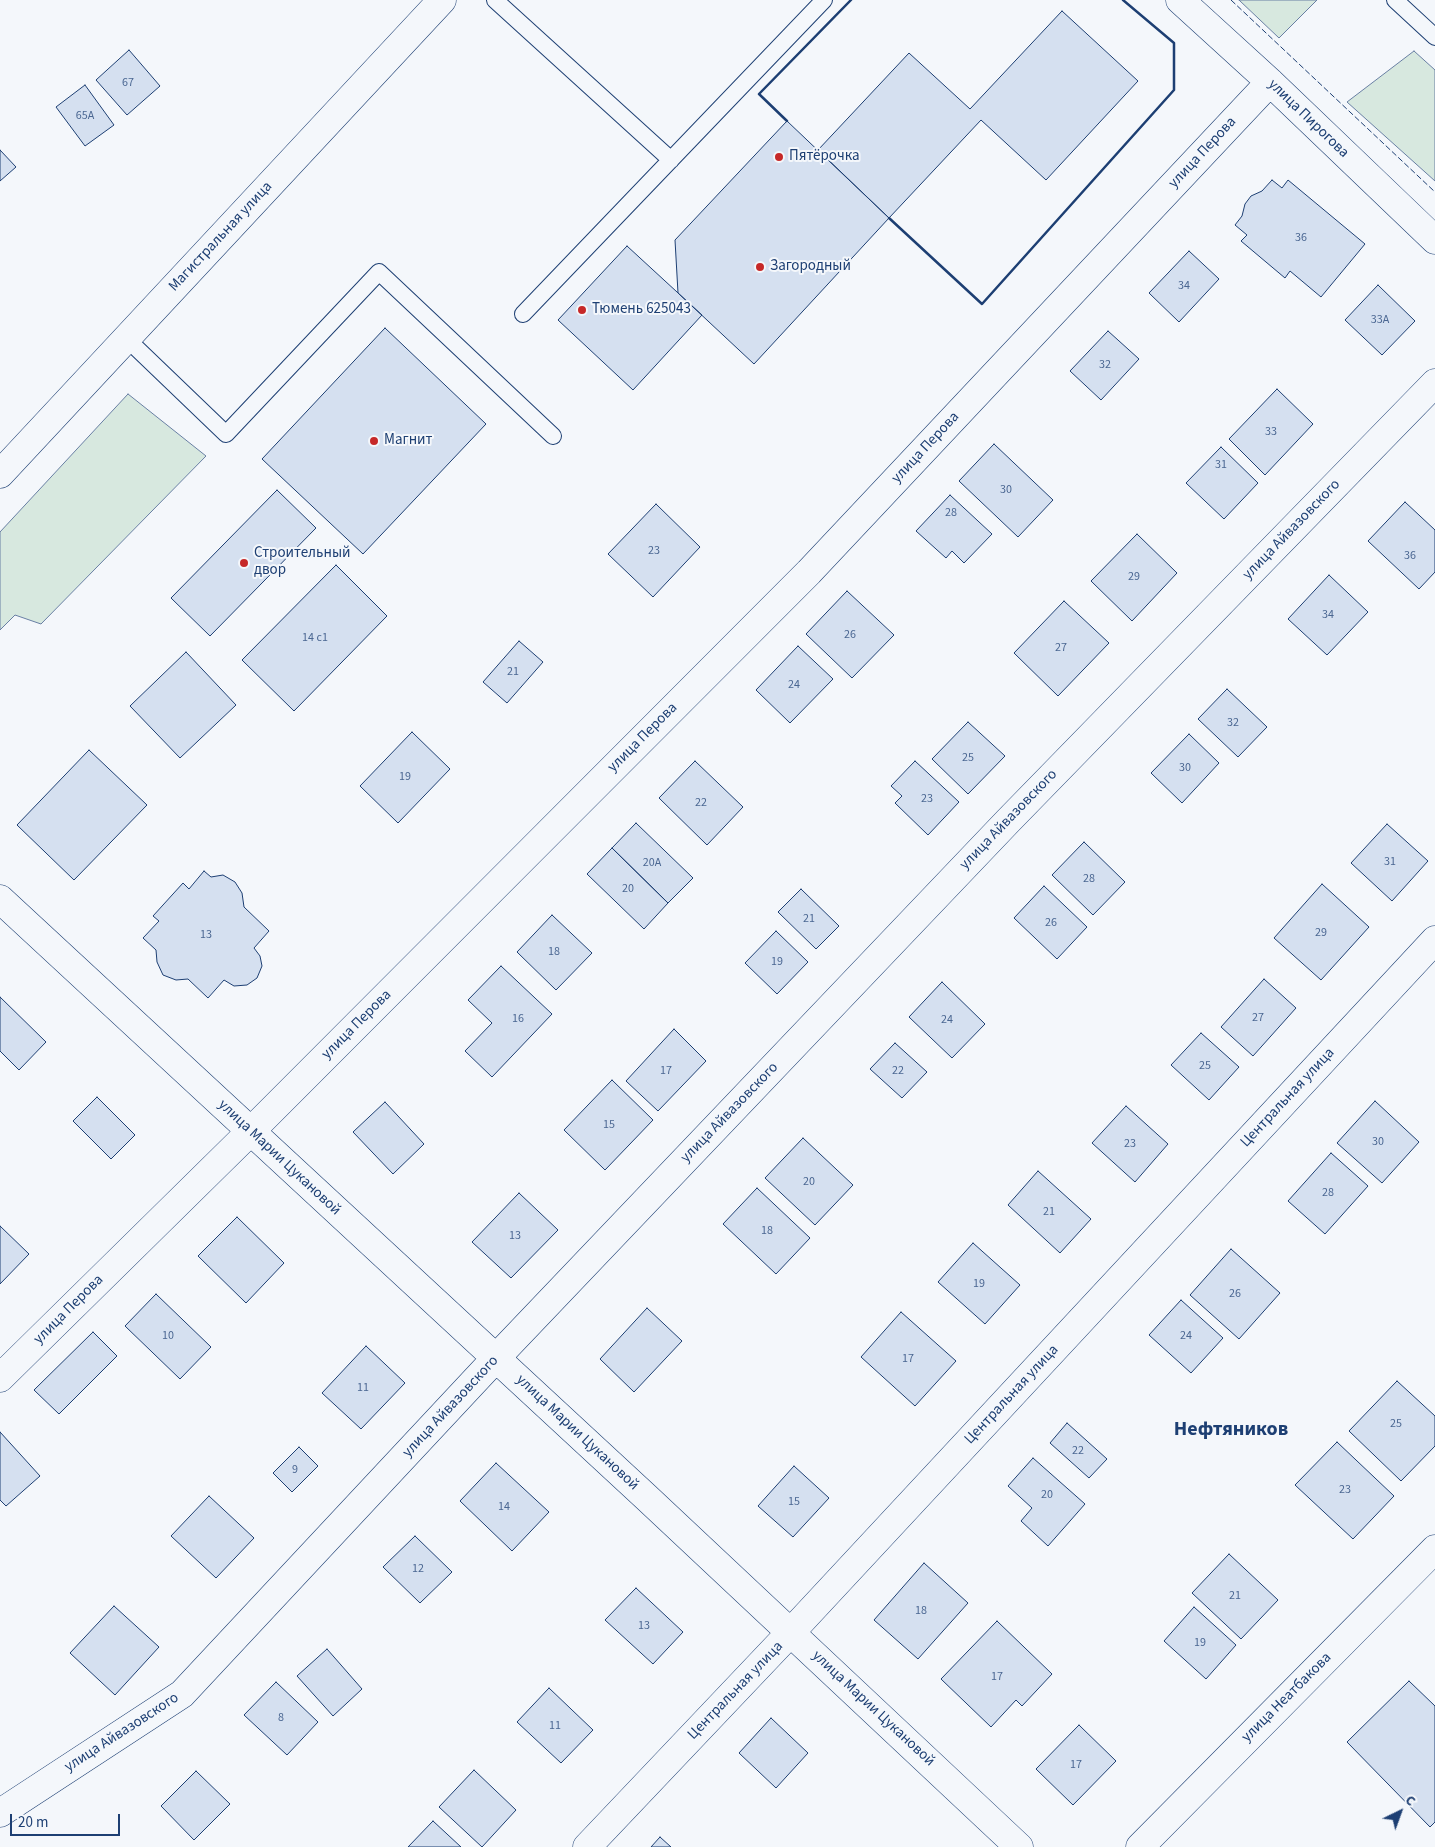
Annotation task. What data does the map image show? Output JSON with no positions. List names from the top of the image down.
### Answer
{
  "streets": {
    "street": [
      "улица Пирогова",
      "улица Перова",
      "Магистральная улица",
      "улица Айвазовского",
      "Центральная улица",
      "улица Марии Цукановой",
      "улица Неатбакова"
    ]
  },
  "crossings": [
    ["улица Пирогова", "улица Перова"],
    ["улица Перова", "улица Марии Цукановой"],
    ["улица Айвазовского", "улица Марии Цукановой"],
    ["Центральная улица", "улица Марии Цукановой"]
  ],
  "districts": ["Нефтяников"],
  "places": [
    "Пятёрочка",
    "Загородный",
    "Тюмень 625043",
    "Магнит",
    "Строительный двор"
  ],
  "house_numbers": [
    "67",
    "65А",
    "36",
    "34",
    "33А",
    "32",
    "33",
    "31",
    "30",
    "28",
    "23",
    "36",
    "29",
    "34",
    "26",
    "14 с1",
    "27",
    "21",
    "24",
    "32",
    "25",
    "30",
    "19",
    "23",
    "22",
    "31",
    "20А",
    "28",
    "20",
    "21",
    "26",
    "29",
    "13",
    "18",
    "19",
    "27",
    "16",
    "24",
    "25",
    "17",
    "22",
    "15",
    "30",
    "23",
    "20",
    "28",
    "21",
    "18",
    "13",
    "19",
    "26",
    "10",
    "24",
    "17",
    "11",
    "25",
    "22",
    "9",
    "23",
    "20",
    "15",
    "14",
    "12",
    "21",
    "18",
    "13",
    "19",
    "17",
    "8",
    "11",
    "17"
  ],
  "scale_bar": "20 m",
  "north": "top right"
}
